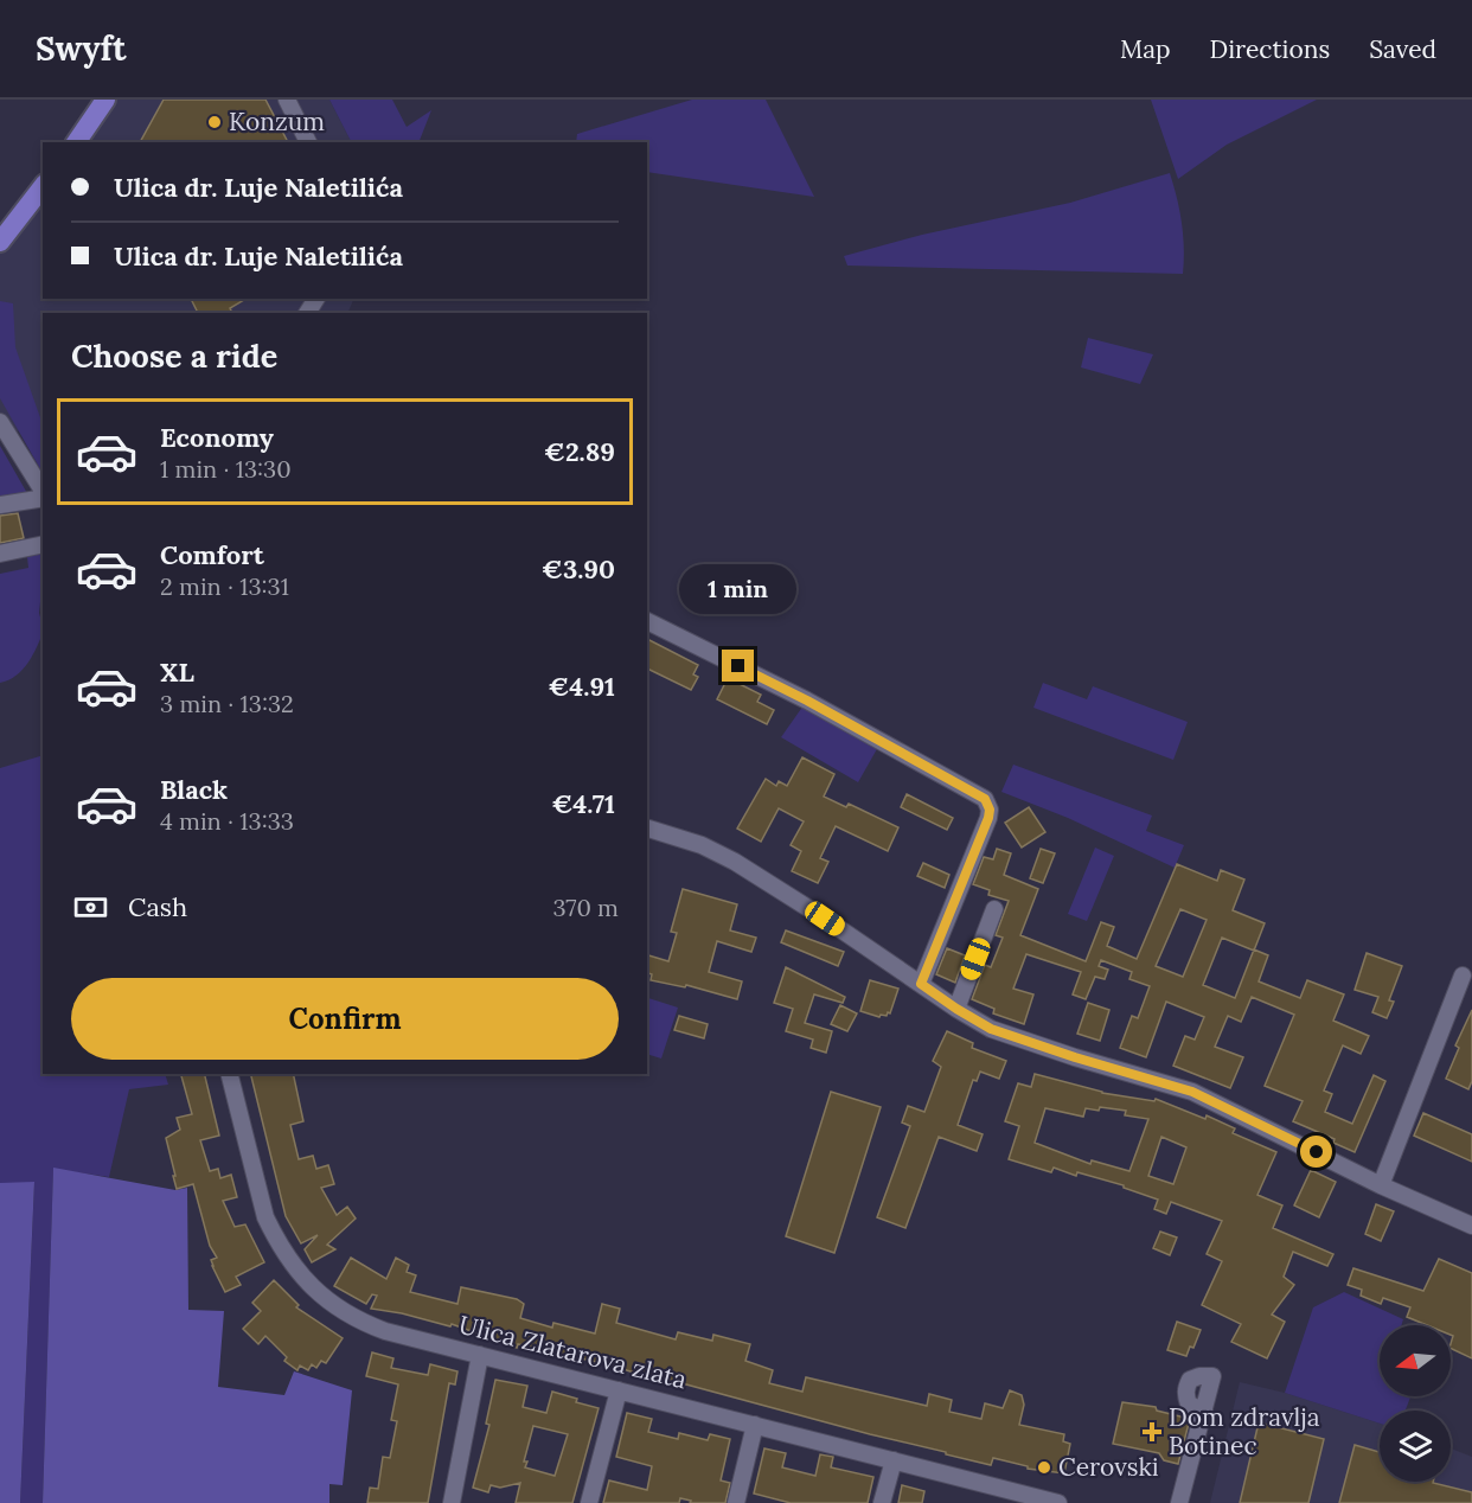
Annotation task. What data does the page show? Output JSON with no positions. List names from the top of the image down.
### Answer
{
  "streets": {
    "street": ["Ulica Zlatarova zlata"]
  },
  "places": {
    "other": ["Konzum", "Cerovski"],
    "health": ["Dom zdravlja Botinec"]
  },
  "north": "left",
  "page": {
    "header": "Swyft",
    "nav": ["Map", "Directions", "Saved"],
    "banner": ["Ulica dr. Luje Naletilića", "Ulica dr. Luje Naletilića"],
    "heading": "Choose a ride",
    "list": [
      {
        "name": "Economy",
        "note": "1 min · 13:30",
        "value": "€2.89"
      },
      {
        "name": "Comfort",
        "note": "2 min · 13:31",
        "value": "€3.90"
      },
      {
        "name": "XL",
        "note": "3 min · 13:32",
        "value": "€4.91"
      },
      {
        "name": "Black",
        "note": "4 min · 13:33",
        "value": "€4.71"
      }
    ],
    "bubble": "1 min",
    "pay": ["Cash", "370 m"],
    "buttons": "Confirm"
  }
}
